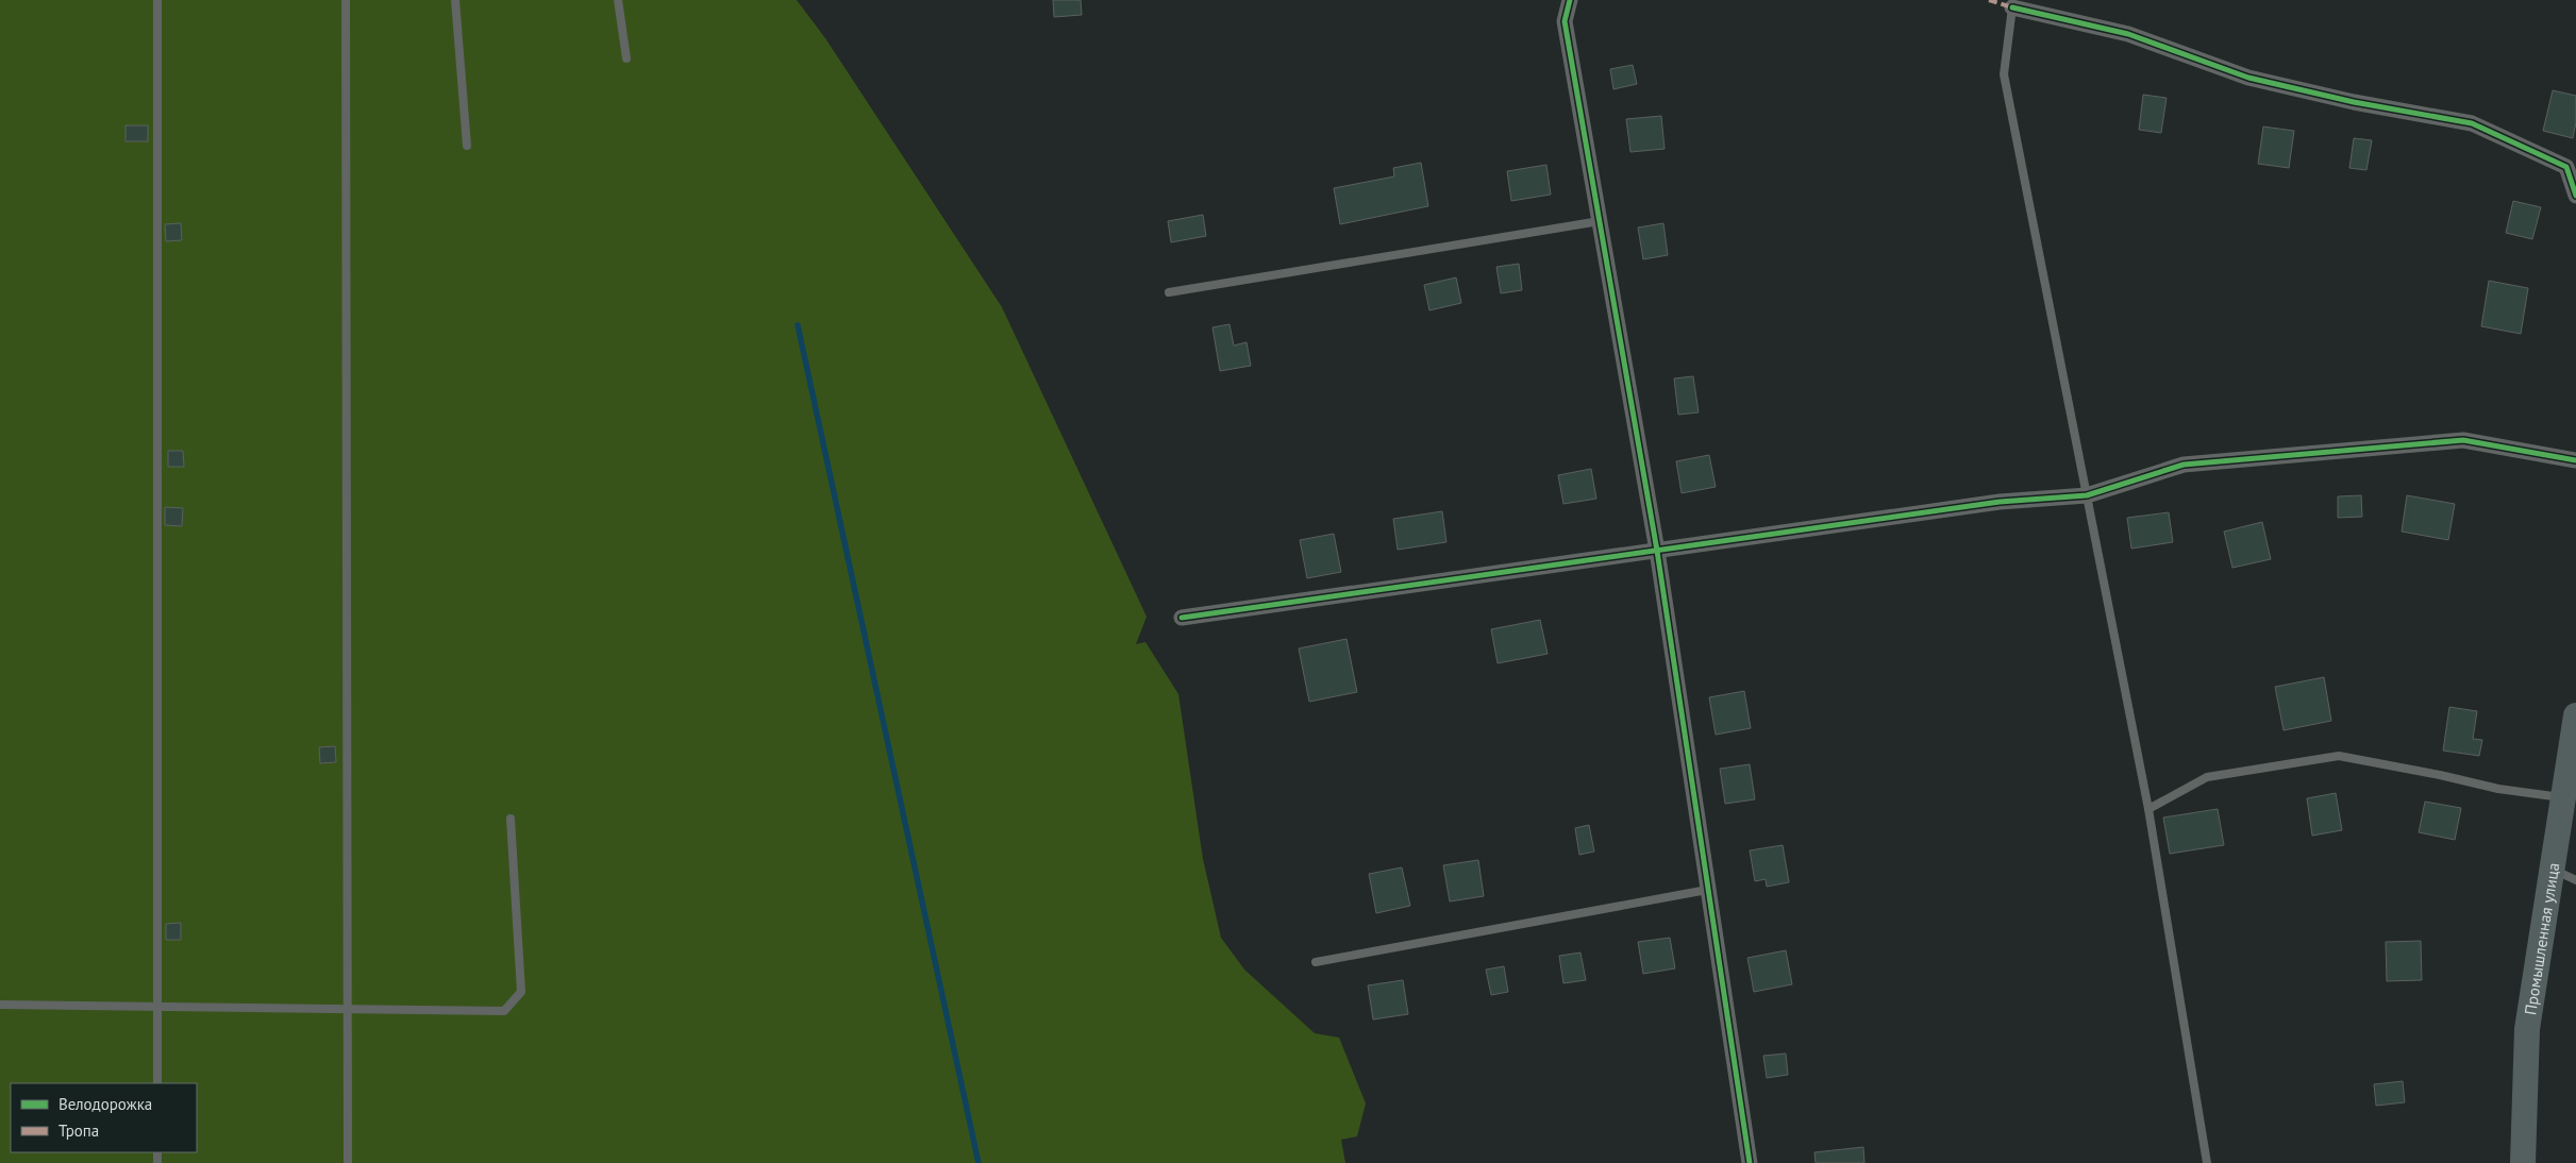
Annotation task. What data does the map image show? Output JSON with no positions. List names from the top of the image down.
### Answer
{
  "streets": {
    "main road": ["Промышленная улица"]
  },
  "legend": ["Велодорожка", "Тропа"]
}
